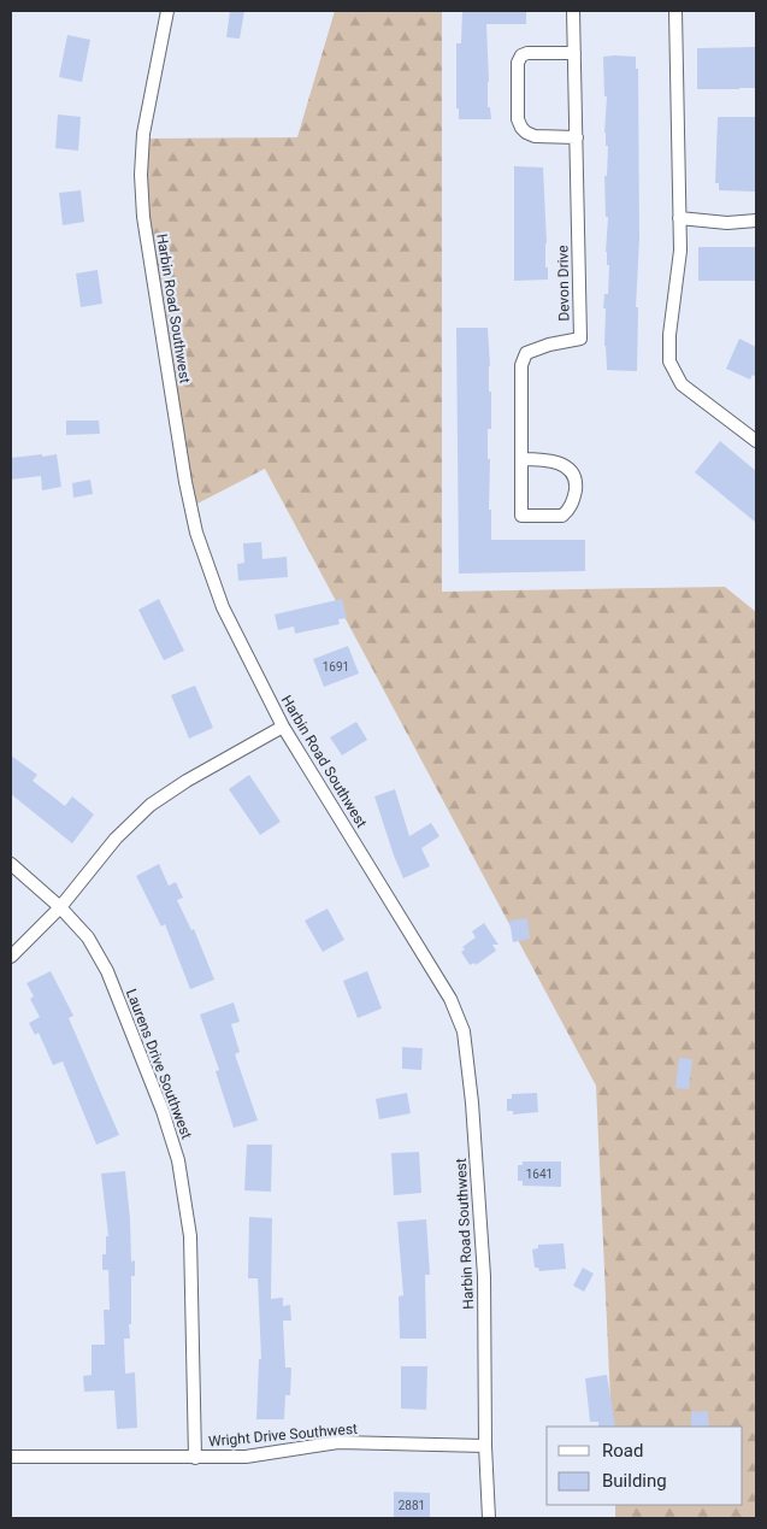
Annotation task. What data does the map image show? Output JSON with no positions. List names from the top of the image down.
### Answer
{
  "streets": {
    "street": [
      "Devon Drive",
      "Harbin Road Southwest",
      "Laurens Drive Southwest",
      "Wright Drive Southwest"
    ]
  },
  "crossings": [
    ["Harbin Road Southwest", "Wright Drive Southwest"],
    ["Laurens Drive Southwest", "Wright Drive Southwest"]
  ],
  "house_numbers": ["1691", "1641", "2881"],
  "legend": ["Road", "Building"]
}
